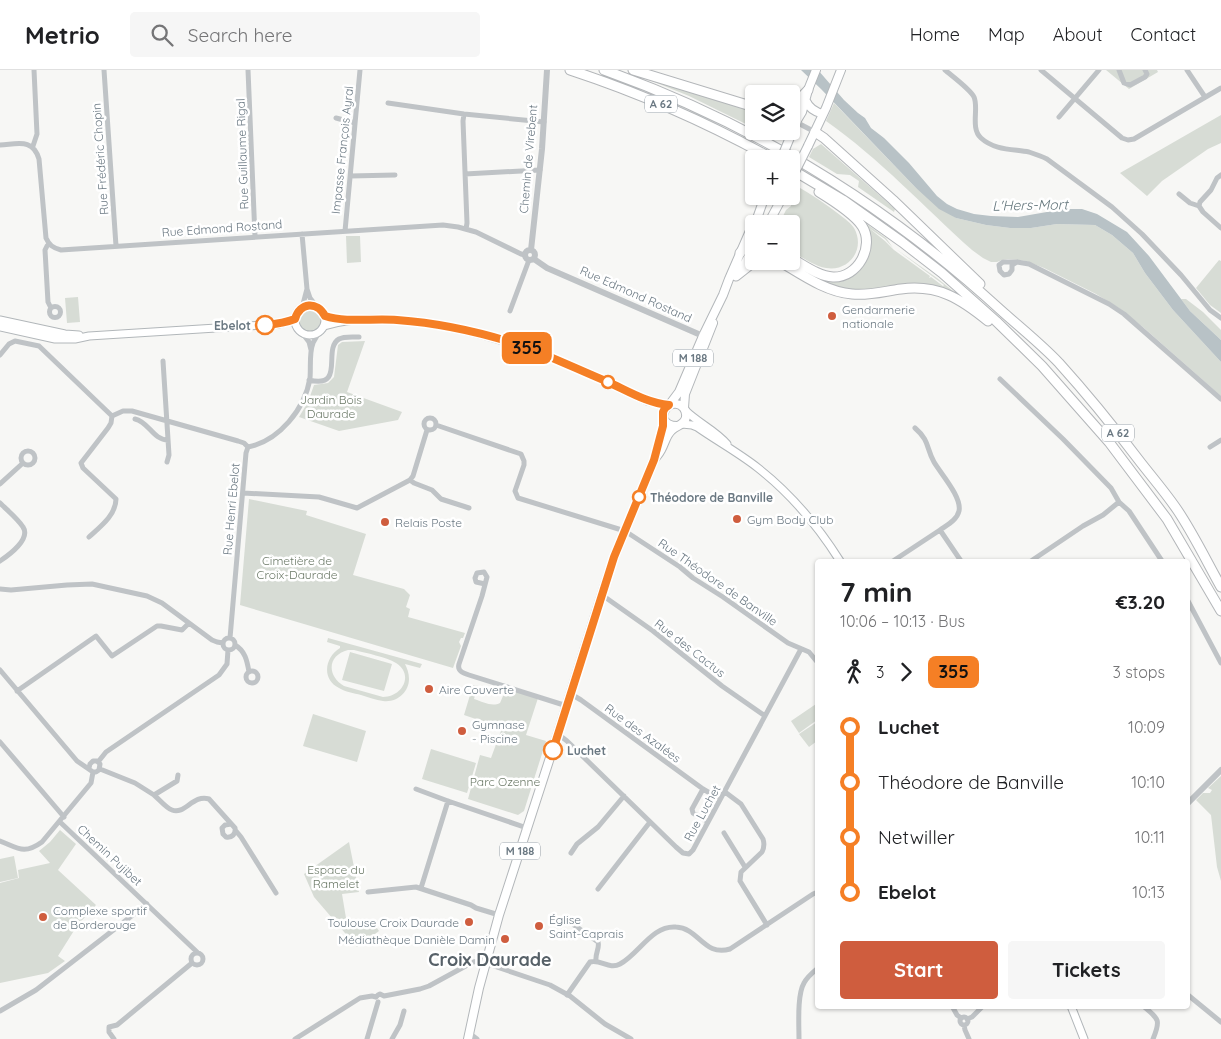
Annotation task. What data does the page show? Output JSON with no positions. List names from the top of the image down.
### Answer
{
  "streets": {
    "highway": ["A 62"],
    "main road": ["M 188"],
    "street": [
      "Impasse François Ayral",
      "Rue Guillaume Rigal",
      "Rue Frédéric Chopin",
      "Chemin de Virebent",
      "Rue Edmond Rostand",
      "Rue Henri Ebelot",
      "Rue Théodore de Banville",
      "Rue des Cactus",
      "Rue des Azalées",
      "Rue Luchet",
      "Chemin Pujibet"
    ]
  },
  "crossings": [
    ["Impasse François Ayral", "Rue Edmond Rostand"],
    ["Rue Guillaume Rigal", "Rue Edmond Rostand"],
    ["Rue Frédéric Chopin", "Rue Edmond Rostand"],
    ["Chemin de Virebent", "Rue Edmond Rostand"],
    ["Rue Edmond Rostand", "M 188"],
    ["M 188", "Rue Théodore de Banville"],
    ["M 188", "Rue des Cactus"],
    ["M 188", "Rue des Azalées"],
    ["M 188", "Rue Luchet"],
    ["Rue Théodore de Banville", "Rue Luchet"],
    ["Rue des Cactus", "Rue Luchet"],
    ["Rue des Azalées", "Rue Luchet"]
  ],
  "districts": ["Croix Daurade"],
  "water": ["L'Hers-Mort"],
  "parks": [
    "Jardin Bois Daurade",
    "Cimetière de Croix-Daurade",
    "Parc Ozenne",
    "Espace du Ramelet"
  ],
  "places": [
    "Gendarmerie nationale",
    "Ebelot",
    "Théodore de Banville",
    "Gym Body Club",
    "Relais Poste",
    "Aire Couverte",
    "Gymnase - Piscine",
    "Luchet",
    "Complexe sportif de Borderouge",
    "Toulouse Croix Daurade",
    "Église Saint-Caprais",
    "Médiathèque Danièle Damin"
  ],
  "lines": ["bus line 355"],
  "page": {
    "header": "Metrio",
    "search": "Search here",
    "nav": [
      "Home",
      "Map",
      "About",
      "Contact"
    ],
    "on_map": "355",
    "map_buttons": ["+", "−"],
    "heading": ["7 min", "10:06 – 10:13 · Bus", "€3.20"],
    "legs": ["3", "355", "3 stops"],
    "list": [
      {
        "name": "Luchet",
        "value": "10:09"
      },
      {
        "name": "Théodore de Banville",
        "value": "10:10"
      },
      {
        "name": "Netwiller",
        "value": "10:11"
      },
      {
        "name": "Ebelot",
        "value": "10:13"
      }
    ],
    "buttons": ["Start", "Tickets"]
  }
}
